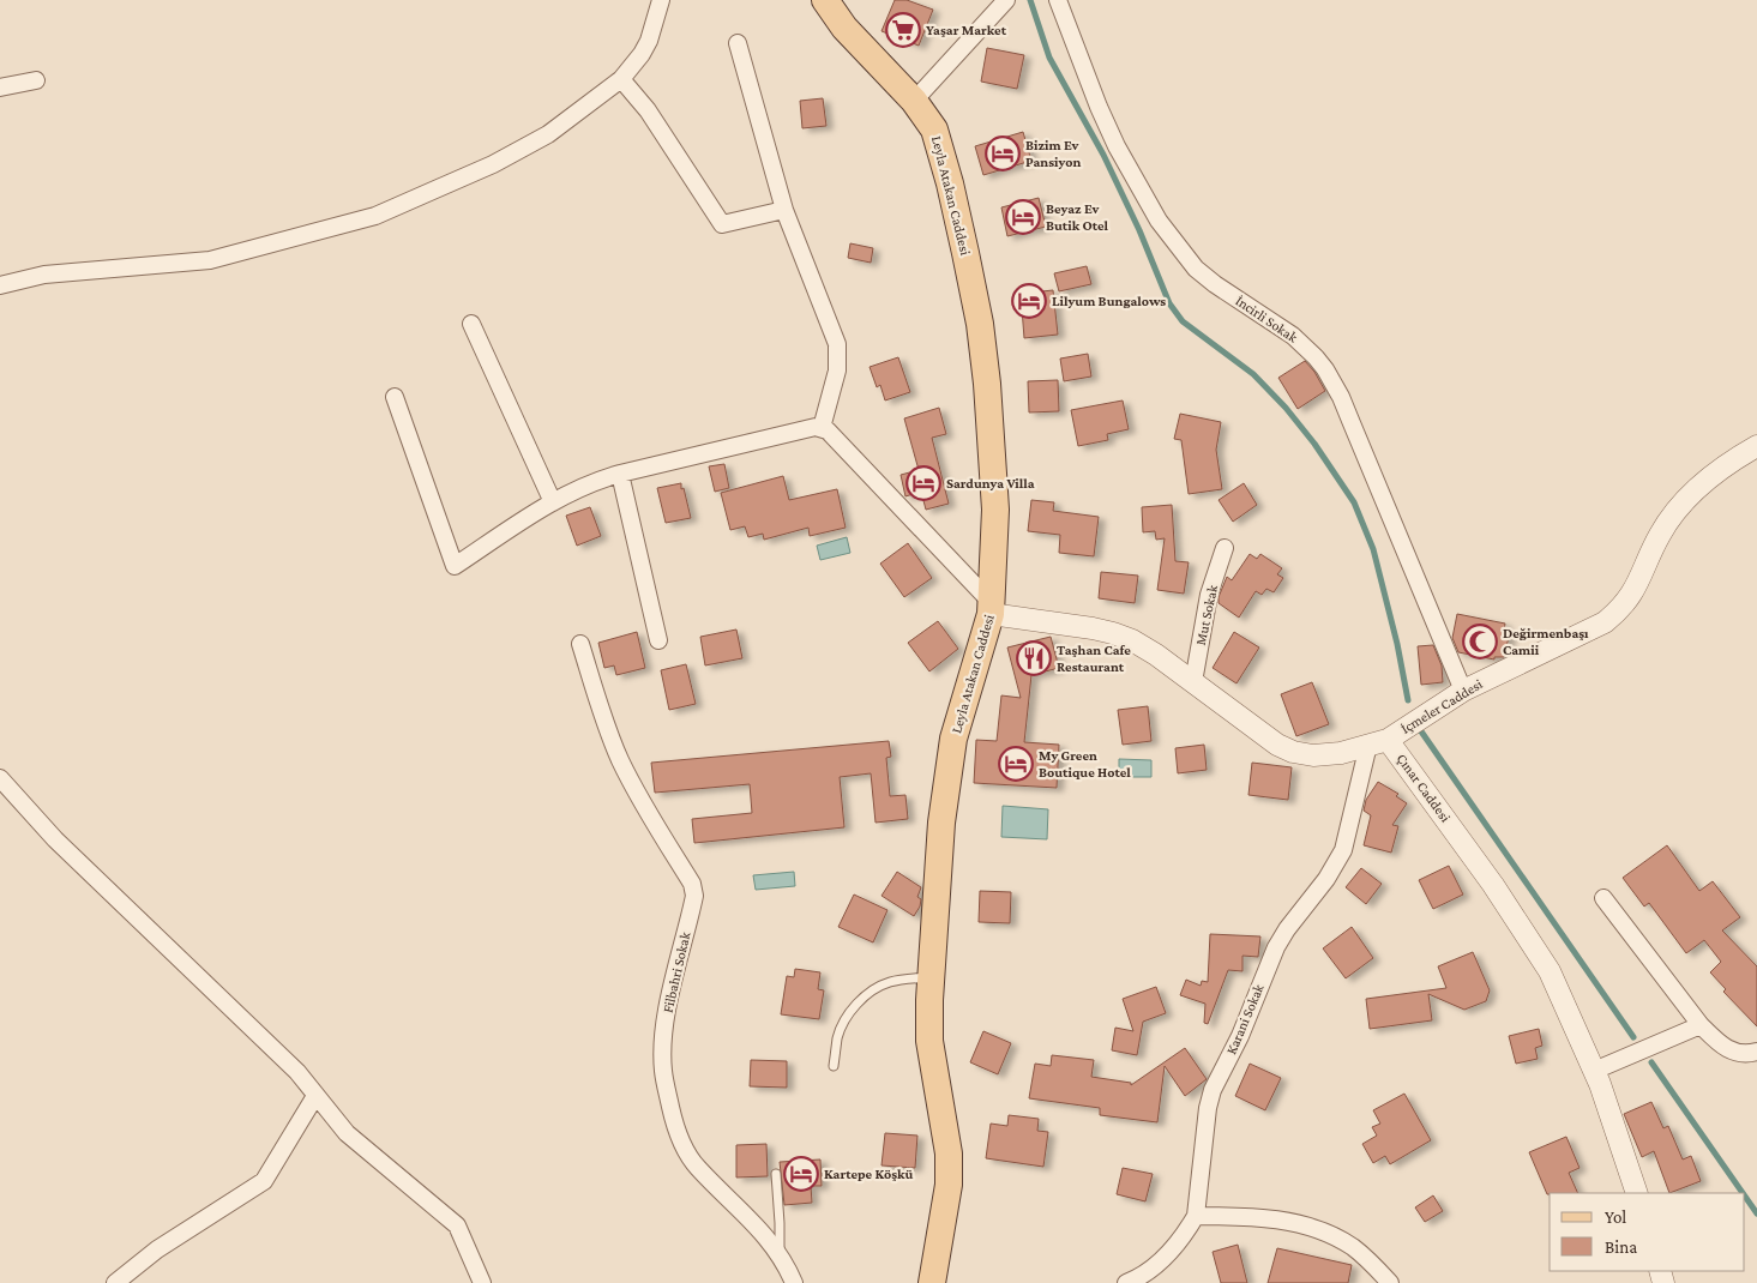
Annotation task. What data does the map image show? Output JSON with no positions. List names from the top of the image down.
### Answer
{
  "streets": {
    "main road": ["Leyla Atakan Caddesi"],
    "street": [
      "İncirli Sokak",
      "Mut Sokak",
      "İçmeler Caddesi",
      "Çınar Caddesi",
      "Filbahri Sokak",
      "Karani Sokak"
    ]
  },
  "crossings": [
    ["İncirli Sokak", "İçmeler Caddesi"],
    ["İçmeler Caddesi", "Çınar Caddesi"],
    ["İçmeler Caddesi", "Karani Sokak"],
    ["Çınar Caddesi", "Karani Sokak"]
  ],
  "places": {
    "supermarket": ["Yaşar Market"],
    "hotel": [
      "Bizim Ev Pansiyon",
      "Beyaz Ev Butik Otel",
      "Lilyum Bungalows",
      "Sardunya Villa",
      "My Green Boutique Hotel",
      "Kartepe Köşkü"
    ],
    "mosque": ["Değirmenbaşı Camii"],
    "restaurant": ["Taşhan Cafe Restaurant"]
  },
  "legend": ["Yol", "Bina"]
}
